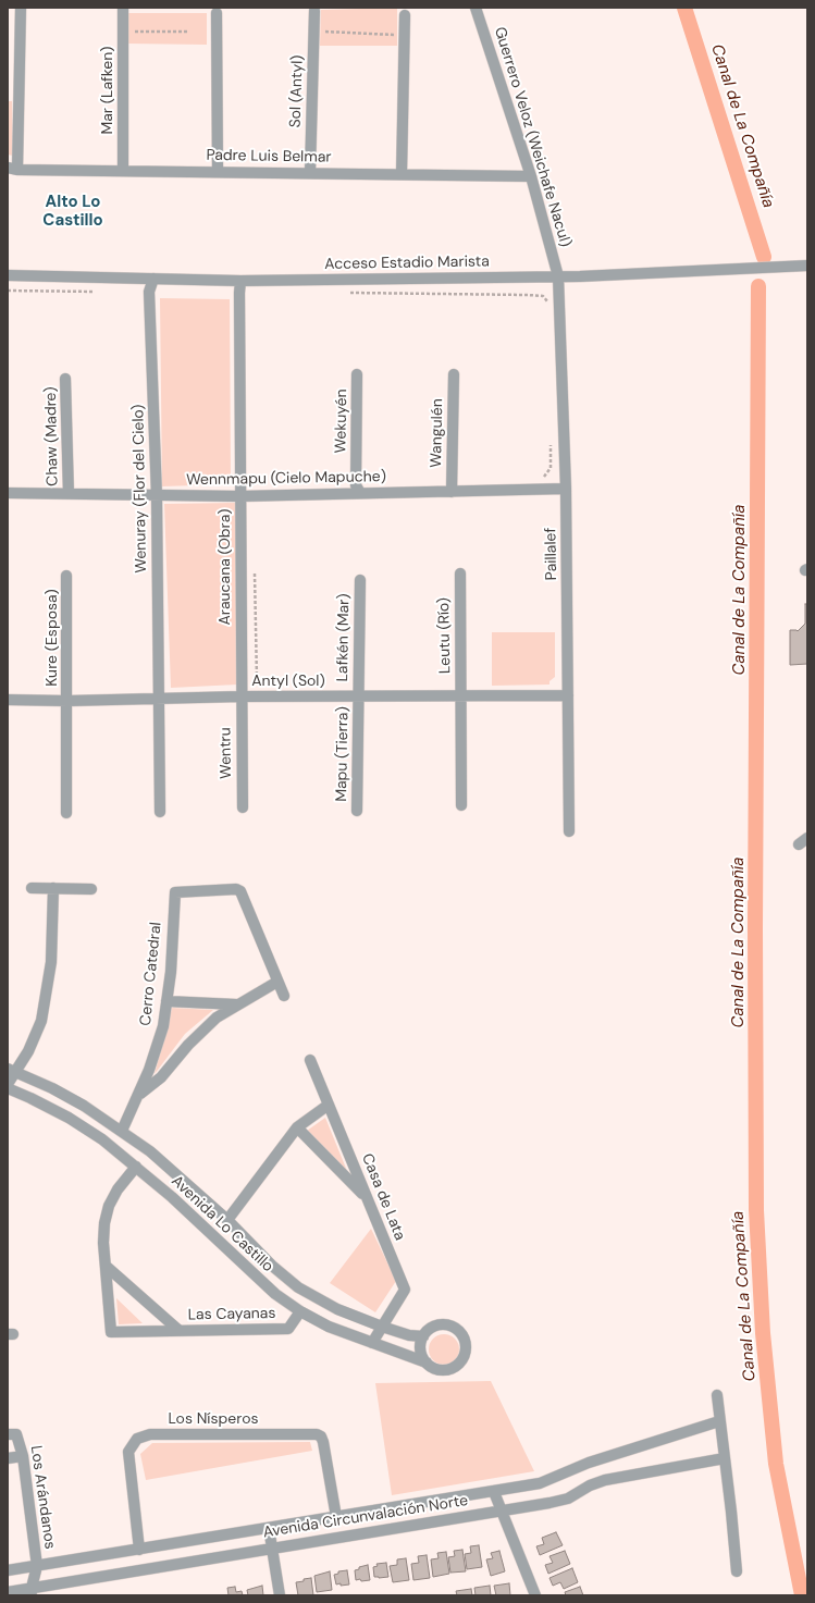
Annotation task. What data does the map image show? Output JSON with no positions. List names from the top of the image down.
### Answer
{
  "streets": {
    "street": [
      "Mar (Lafken)",
      "Sol (Antyl)",
      "Guerrero Veloz (Weichafe Nacul)",
      "Padre Luis Belmar",
      "Acceso Estadio Marista",
      "Wekuyén",
      "Wangulén",
      "Chaw (Madre)",
      "Wennmapu (Cielo Mapuche)",
      "Wenuray (Flor del Cielo)",
      "Paillalef",
      "Araucana (Obra)",
      "Leutu (Río)",
      "Kure (Esposa)",
      "Lafkén (Mar)",
      "Antyl (Sol)",
      "Wentru",
      "Mapu (Tierra)",
      "Cerro Catedral",
      "Casa de Lata",
      "Avenida Lo Castillo",
      "Las Cayanas",
      "Los Nísperos",
      "Los Arándanos",
      "Avenida Circunvalación Norte"
    ]
  },
  "crossings": [
    ["Mar (Lafken)", "Padre Luis Belmar"],
    ["Sol (Antyl)", "Padre Luis Belmar"],
    ["Guerrero Veloz (Weichafe Nacul)", "Padre Luis Belmar"],
    ["Guerrero Veloz (Weichafe Nacul)", "Acceso Estadio Marista"],
    ["Guerrero Veloz (Weichafe Nacul)", "Paillalef"],
    ["Acceso Estadio Marista", "Wenuray (Flor del Cielo)"],
    ["Acceso Estadio Marista", "Paillalef"],
    ["Acceso Estadio Marista", "Araucana (Obra)"],
    ["Wekuyén", "Wennmapu (Cielo Mapuche)"],
    ["Wangulén", "Wennmapu (Cielo Mapuche)"],
    ["Chaw (Madre)", "Wennmapu (Cielo Mapuche)"],
    ["Wennmapu (Cielo Mapuche)", "Wenuray (Flor del Cielo)"],
    ["Wennmapu (Cielo Mapuche)", "Paillalef"],
    ["Wennmapu (Cielo Mapuche)", "Araucana (Obra)"],
    ["Wenuray (Flor del Cielo)", "Antyl (Sol)"],
    ["Paillalef", "Antyl (Sol)"],
    ["Araucana (Obra)", "Antyl (Sol)"],
    ["Araucana (Obra)", "Wentru"],
    ["Leutu (Río)", "Antyl (Sol)"],
    ["Kure (Esposa)", "Antyl (Sol)"],
    ["Lafkén (Mar)", "Antyl (Sol)"],
    ["Lafkén (Mar)", "Mapu (Tierra)"],
    ["Antyl (Sol)", "Wentru"],
    ["Antyl (Sol)", "Mapu (Tierra)"],
    ["Cerro Catedral", "Avenida Lo Castillo"],
    ["Casa de Lata", "Avenida Lo Castillo"],
    ["Avenida Lo Castillo", "Las Cayanas"],
    ["Los Nísperos", "Avenida Circunvalación Norte"],
    ["Los Arándanos", "Avenida Circunvalación Norte"]
  ],
  "districts": ["Alto Lo Castillo"],
  "water": ["Canal de La Compañía"]
}
